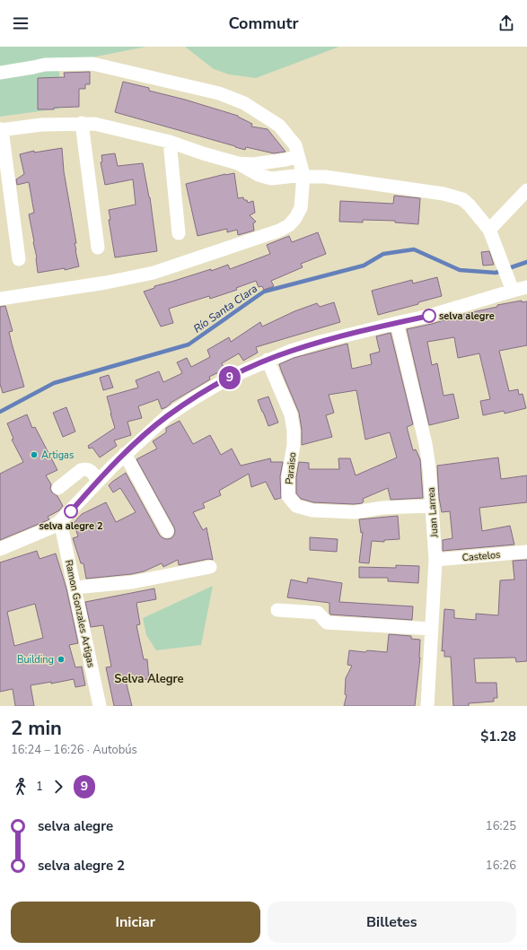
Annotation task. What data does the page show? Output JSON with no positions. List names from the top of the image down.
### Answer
{
  "streets": {
    "street": [
      "Paraiso",
      "Juan Larrea",
      "Castelos",
      "Ramon Gonzales Artigas"
    ]
  },
  "crossings": [
    ["Paraiso", "Juan Larrea"],
    ["Juan Larrea", "Castelos"]
  ],
  "districts": ["Selva Alegre"],
  "water": ["Río Santa Clara"],
  "places": [
    "selva alegre",
    "Artigas",
    "selva alegre 2",
    "Building"
  ],
  "lines": ["bus line 9"],
  "page": {
    "header": "Commutr",
    "on_map": "9",
    "heading": ["2 min", "16:24 – 16:26 · Autobús", "$1.28"],
    "legs": ["1", "9"],
    "list": [
      {
        "name": "selva alegre",
        "value": "16:25"
      },
      {
        "name": "selva alegre 2",
        "value": "16:26"
      }
    ],
    "buttons": ["Iniciar", "Billetes"]
  }
}
